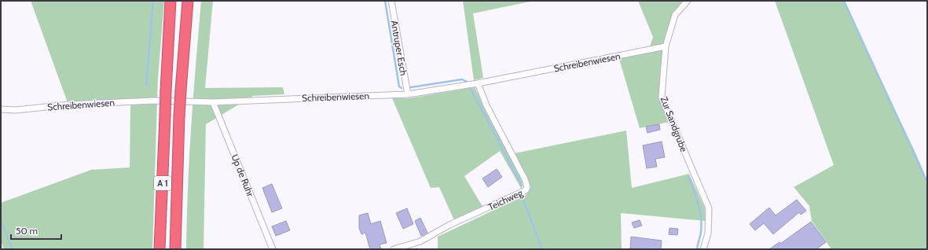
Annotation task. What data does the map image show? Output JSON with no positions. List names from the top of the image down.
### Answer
{
  "streets": {
    "highway": ["A 1"],
    "street": [
      "Antruper Esch",
      "Schreibenwiesen",
      "Zur Sandgrube",
      "Up de Ruhr",
      "Teichweg"
    ]
  },
  "crossings": [
    ["Antruper Esch", "Schreibenwiesen"],
    ["Schreibenwiesen", "Zur Sandgrube"],
    ["Schreibenwiesen", "Up de Ruhr"],
    ["Schreibenwiesen", "Teichweg"]
  ],
  "scale_bar": "50 m"
}
